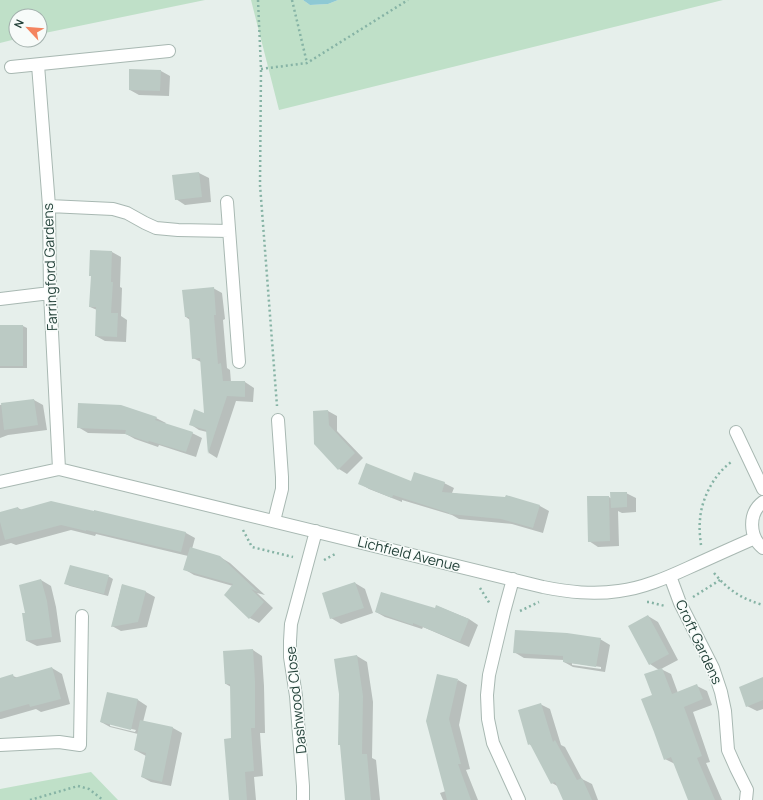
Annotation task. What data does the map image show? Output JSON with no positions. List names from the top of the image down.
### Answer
{
  "streets": {
    "street": [
      "Farringford Gardens",
      "Lichfield Avenue",
      "Croft Gardens",
      "Dashwood Close"
    ]
  },
  "crossings": [
    ["Farringford Gardens", "Lichfield Avenue"],
    ["Lichfield Avenue", "Croft Gardens"],
    ["Lichfield Avenue", "Dashwood Close"]
  ],
  "north": "top left"
}
